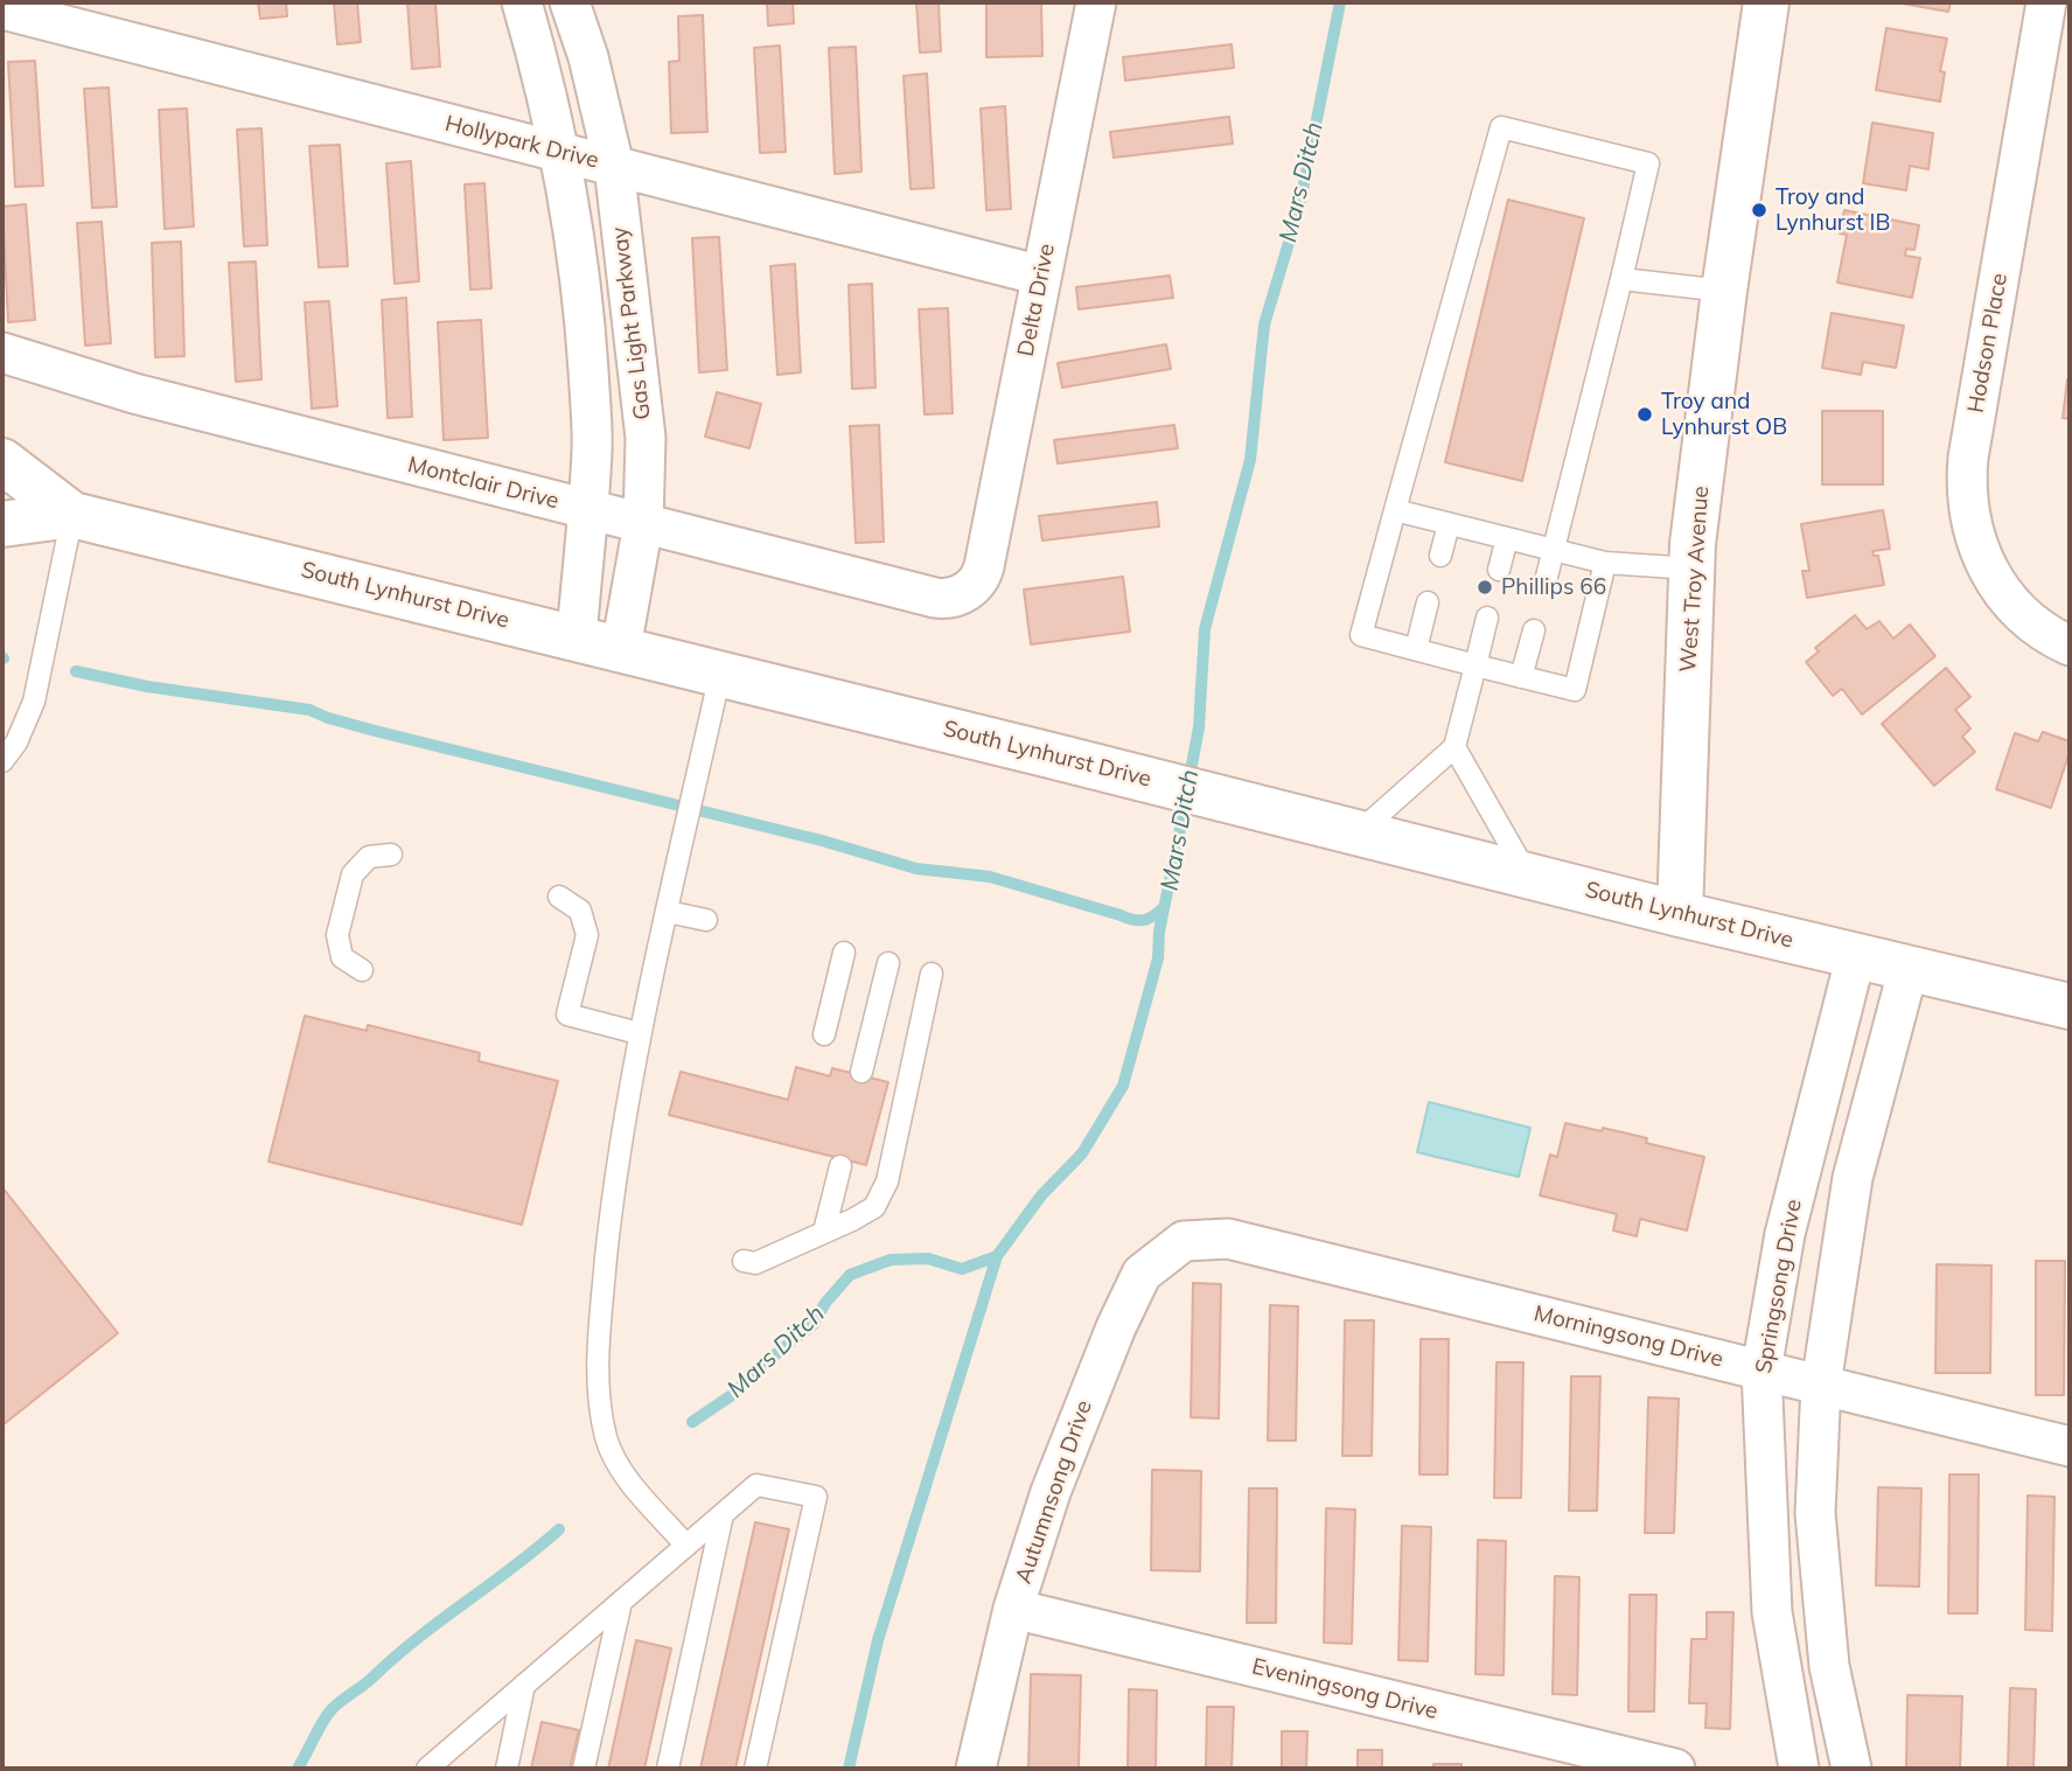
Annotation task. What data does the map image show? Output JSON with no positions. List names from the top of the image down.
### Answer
{
  "streets": {
    "main road": ["West Troy Avenue", "South Lynhurst Drive"],
    "street": [
      "Hollypark Drive",
      "Delta Drive",
      "Gas Light Parkway",
      "Hodson Place",
      "Montclair Drive",
      "Springsong Drive",
      "Morningsong Drive",
      "Autumnsong Drive",
      "Eveningsong Drive"
    ]
  },
  "crossings": [
    ["Hollypark Drive", "Delta Drive"],
    ["Hollypark Drive", "Gas Light Parkway"],
    ["Delta Drive", "Montclair Drive"],
    ["Gas Light Parkway", "Montclair Drive"],
    ["Gas Light Parkway", "South Lynhurst Drive"],
    ["West Troy Avenue", "South Lynhurst Drive"],
    ["South Lynhurst Drive", "Springsong Drive"],
    ["Springsong Drive", "Morningsong Drive"],
    ["Morningsong Drive", "Autumnsong Drive"],
    ["Autumnsong Drive", "Eveningsong Drive"]
  ],
  "water": ["Mars Ditch"],
  "places": ["Troy and Lynhurst IB", "Troy and Lynhurst OB", "Phillips 66"]
}
